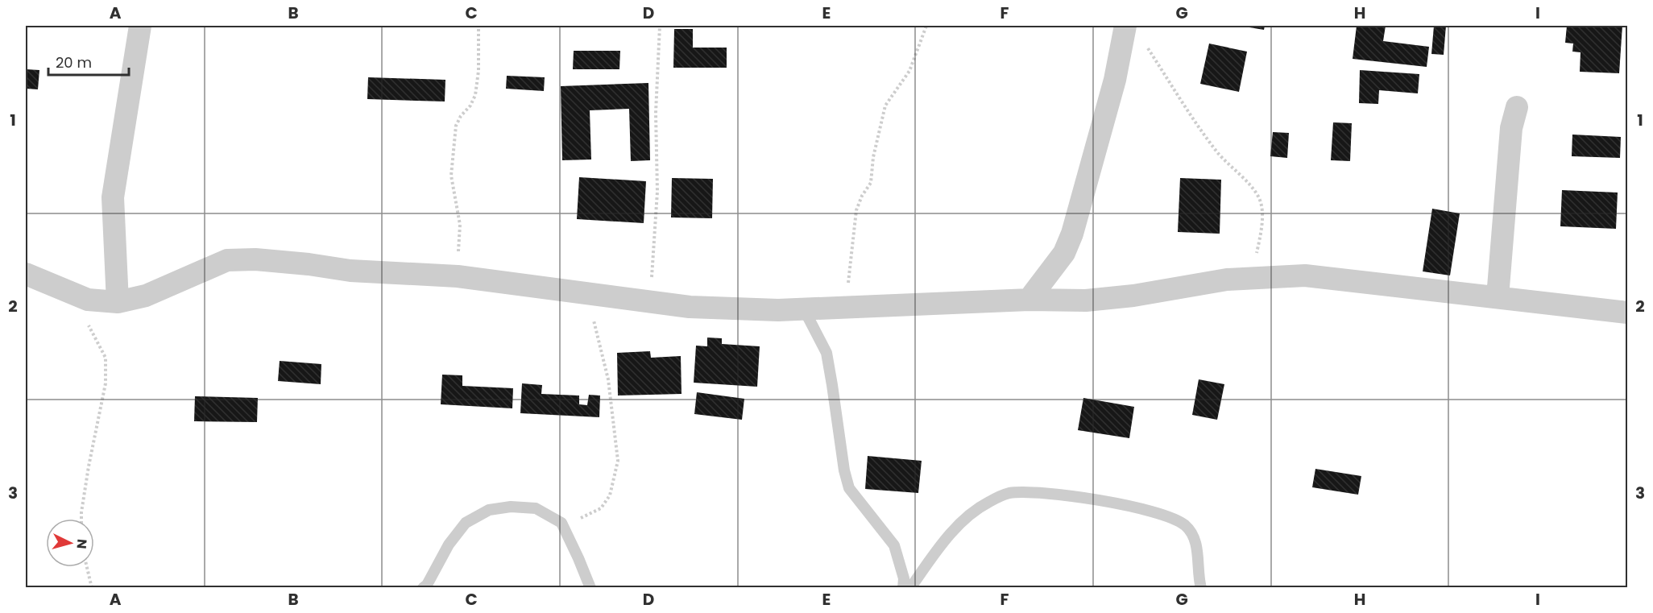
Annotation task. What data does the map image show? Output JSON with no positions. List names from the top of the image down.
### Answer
{
  "scale_bar": "20 m",
  "north": "right",
  "grid": {
    "columns": [
      "A",
      "B",
      "C",
      "D",
      "E",
      "F",
      "G",
      "H",
      "I"
    ],
    "rows": ["1", "2", "3"]
  }
}
